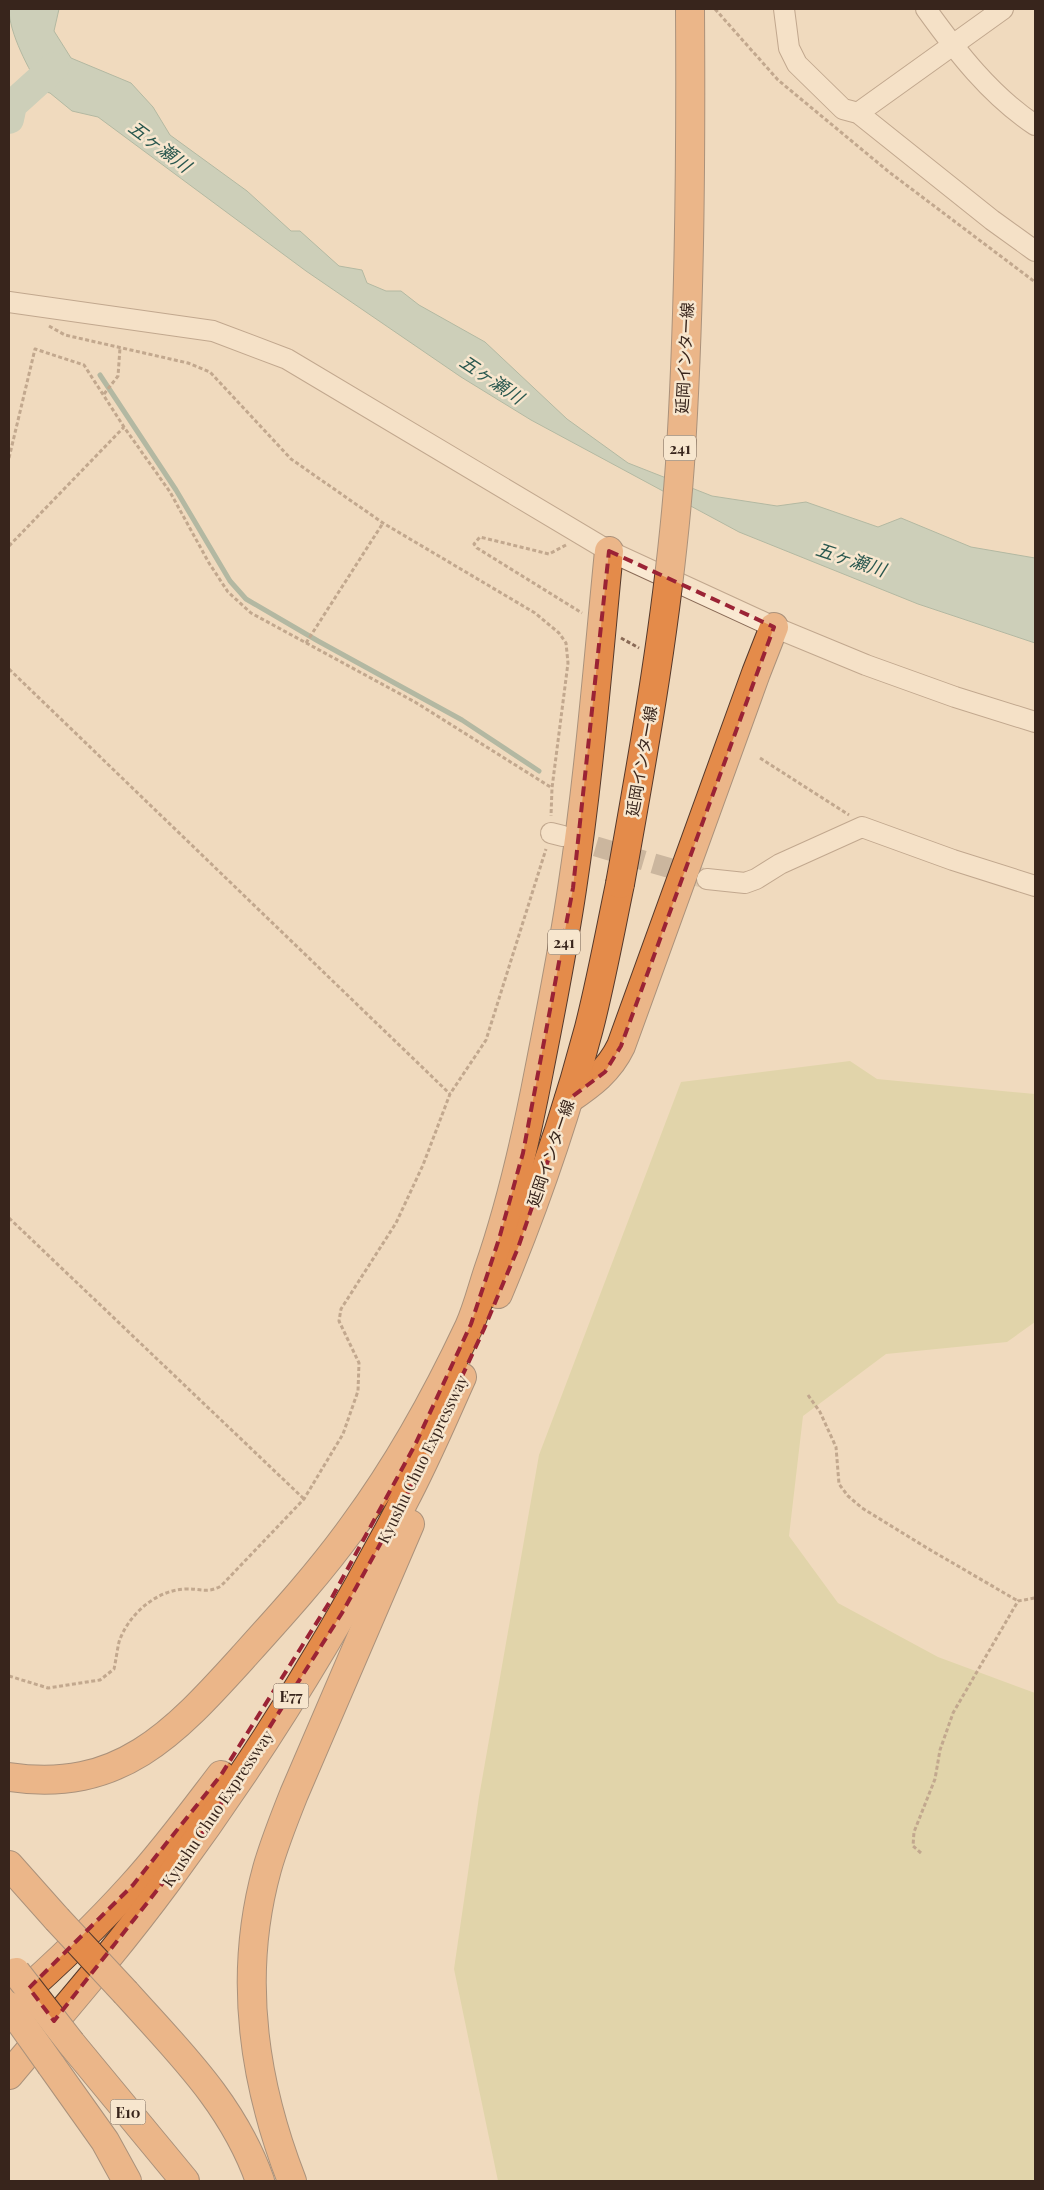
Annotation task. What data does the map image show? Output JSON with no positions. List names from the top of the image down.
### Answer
{
  "streets": {
    "highway": [
      "延岡インター線",
      "241",
      "Kyushu Chuo Expressway",
      "E77",
      "E10"
    ]
  },
  "crossings": [
    ["延岡インター線", "241"],
    ["延岡インター線", "Kyushu Chuo Expressway"],
    ["241", "Kyushu Chuo Expressway"]
  ],
  "water": ["五ヶ瀬川"]
}
